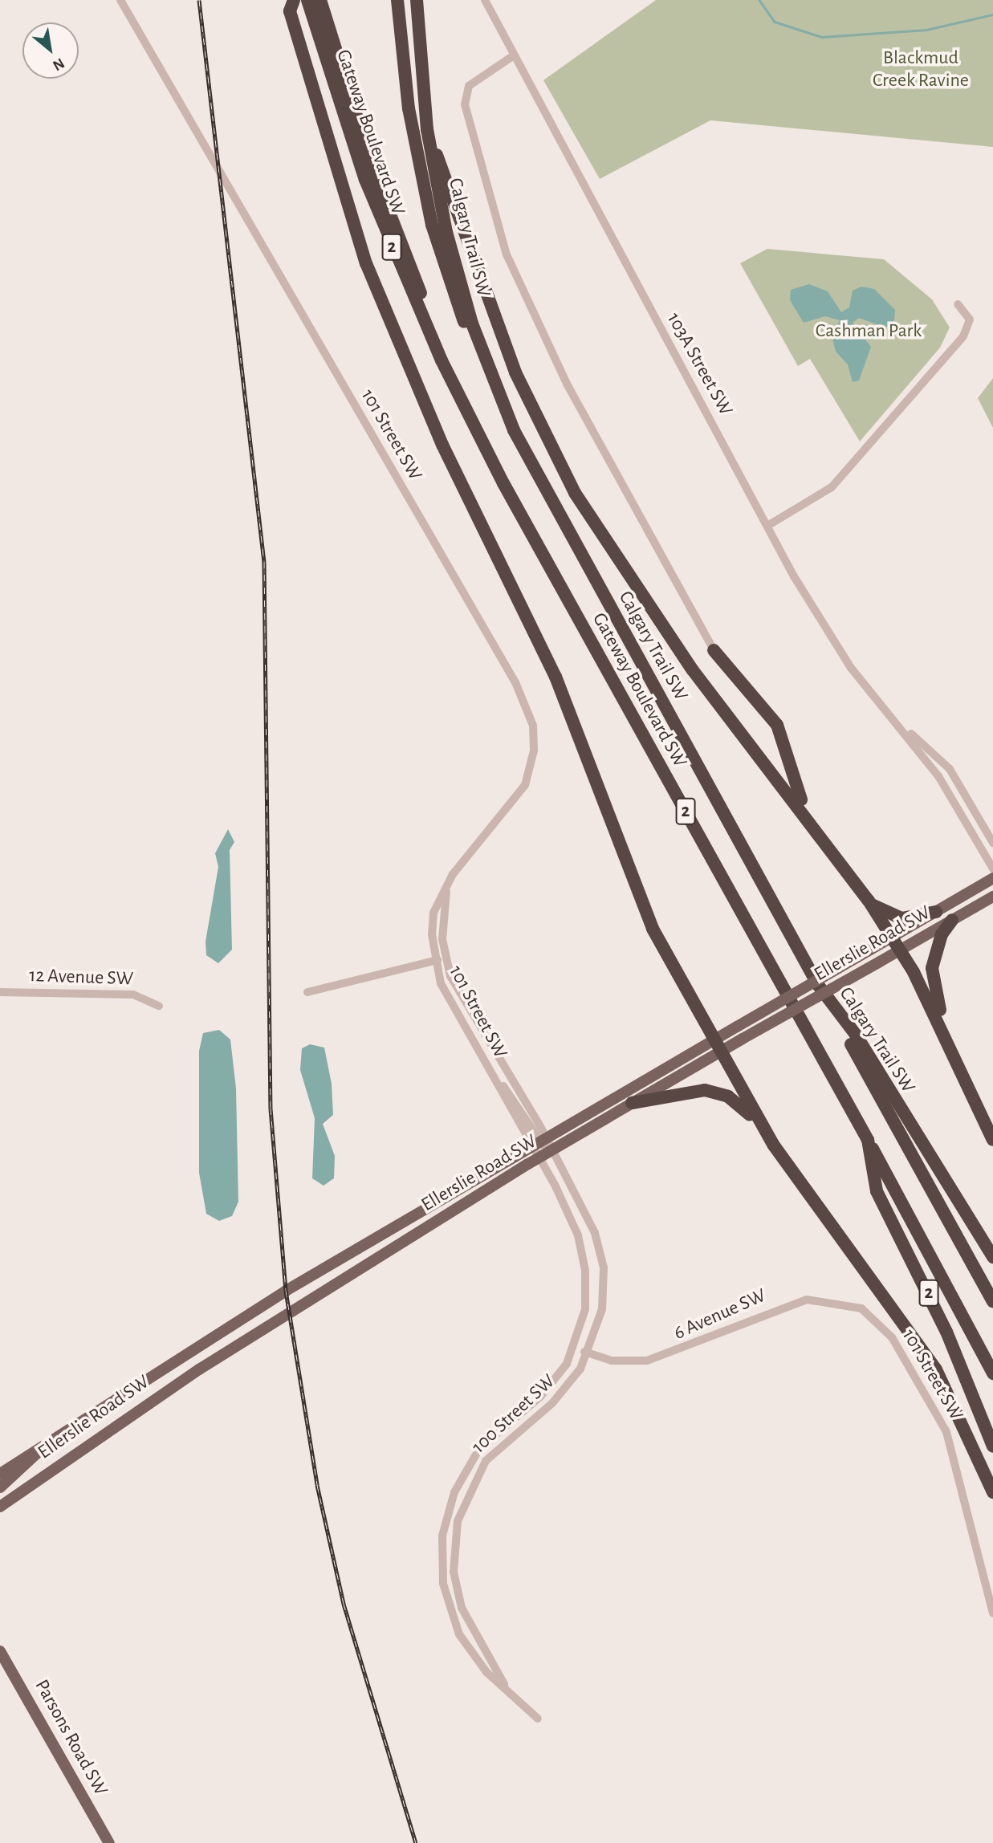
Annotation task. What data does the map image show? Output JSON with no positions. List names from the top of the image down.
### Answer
{
  "streets": {
    "highway": ["Gateway Boulevard SW", "Calgary Trail SW", "2"],
    "main road": ["Ellerslie Road SW", "Parsons Road SW"],
    "street": [
      "103A Street SW",
      "101 Street SW",
      "12 Avenue SW",
      "6 Avenue SW",
      "100 Street SW"
    ]
  },
  "crossings": [
    ["Calgary Trail SW", "103A Street SW"],
    ["101 Street SW", "Ellerslie Road SW"],
    ["101 Street SW", "6 Avenue SW"],
    ["101 Street SW", "100 Street SW"],
    ["Ellerslie Road SW", "100 Street SW"],
    ["6 Avenue SW", "100 Street SW"]
  ],
  "parks": ["Blackmud Creek Ravine", "Cashman Park"],
  "north": "bottom right"
}
